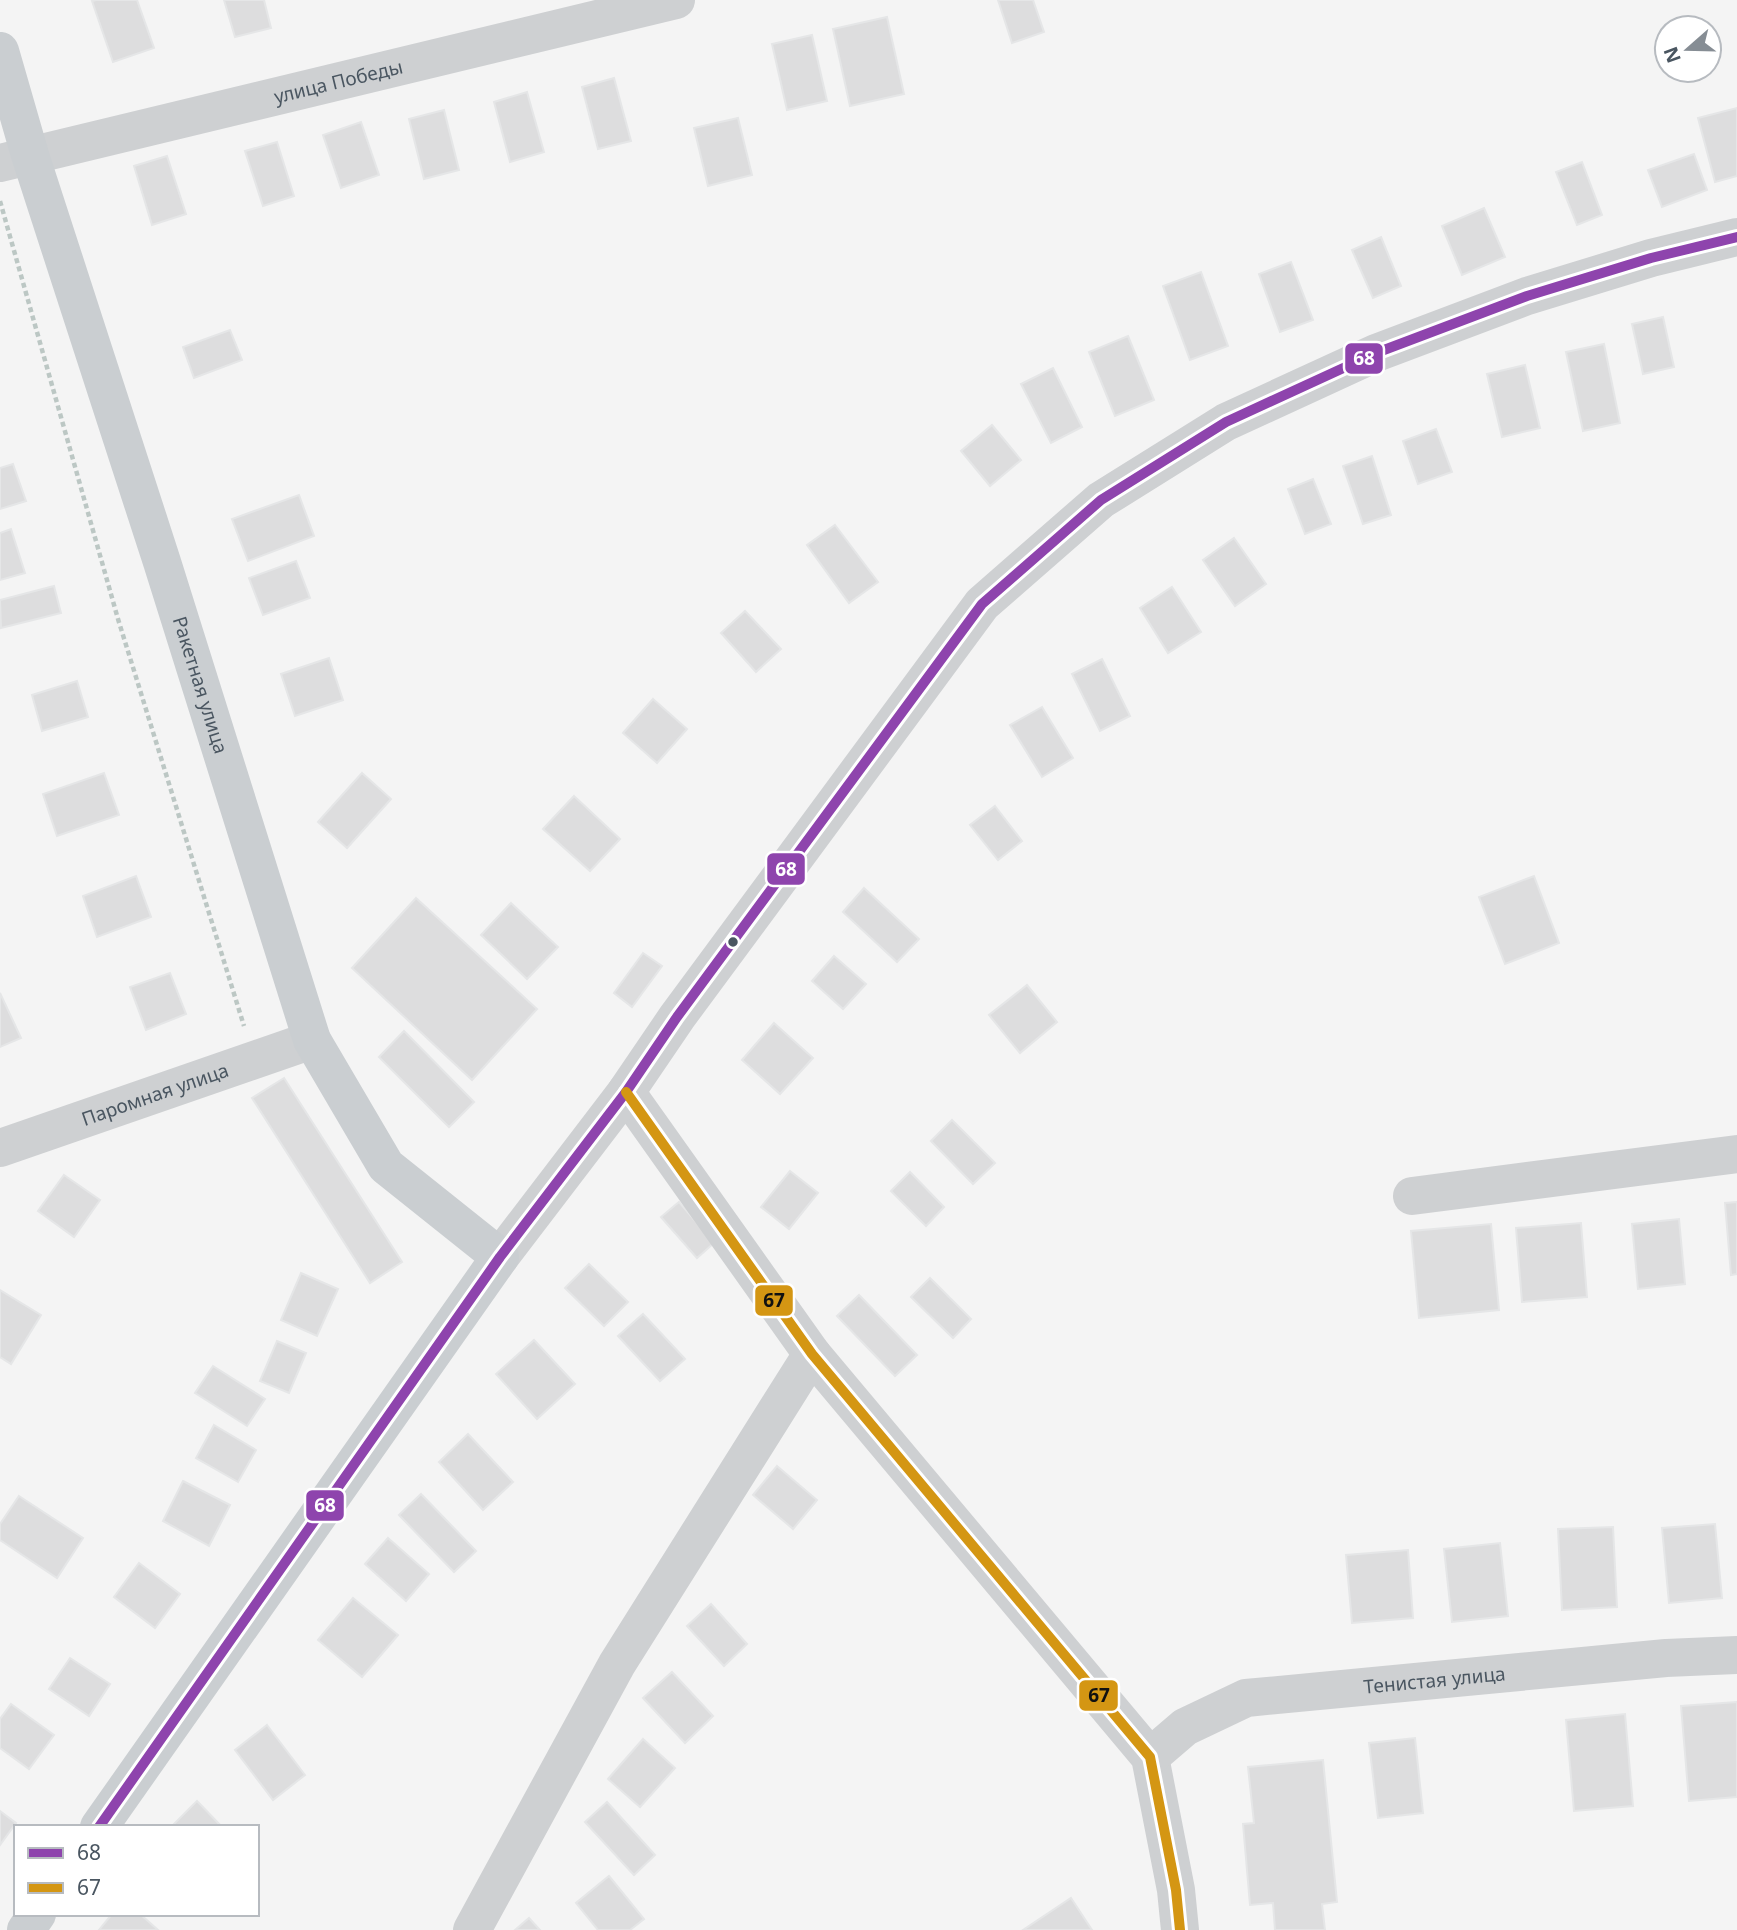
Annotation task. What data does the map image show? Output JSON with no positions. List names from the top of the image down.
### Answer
{
  "streets": {
    "main road": ["Ракетная улица"],
    "street": ["улица Победы", "Паромная улица", "Тенистая улица"]
  },
  "crossings": [
    ["улица Победы", "Ракетная улица"],
    ["Ракетная улица", "Паромная улица"]
  ],
  "lines": ["transit line 68", "transit line 67"],
  "legend": ["68", "67"],
  "north": "left"
}
